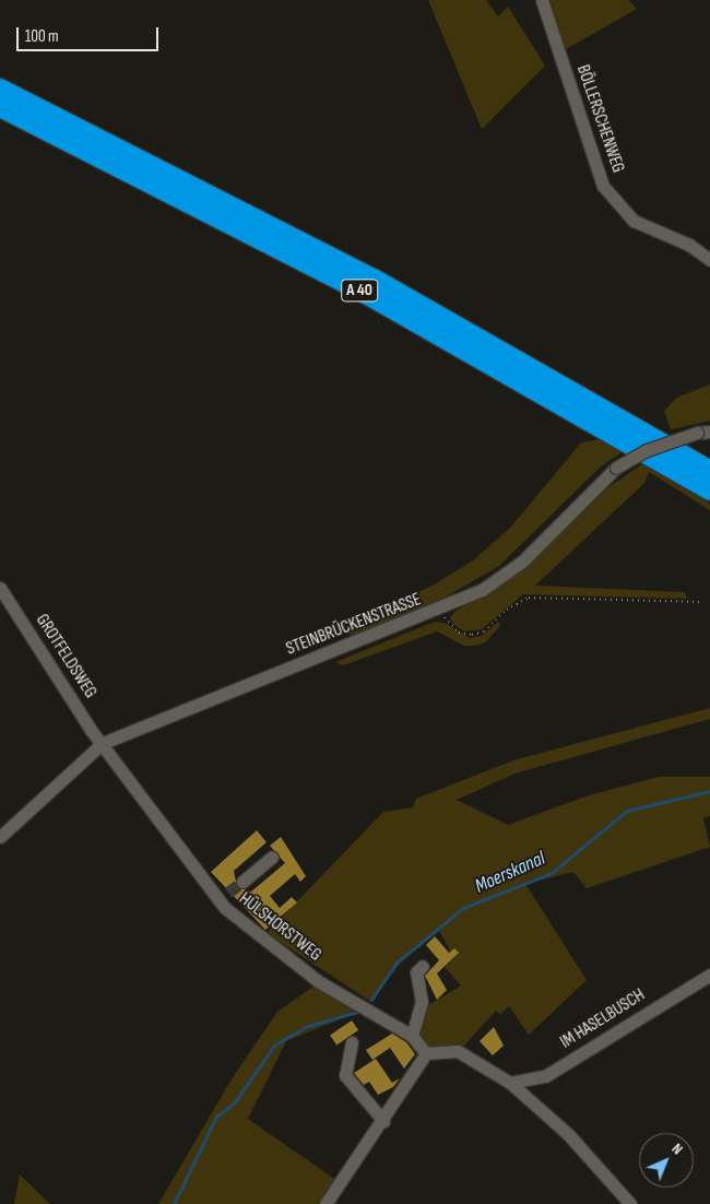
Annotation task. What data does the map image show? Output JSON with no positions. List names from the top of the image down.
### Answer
{
  "streets": {
    "highway": ["A 40"],
    "street": [
      "BÖLLERSCHENWEG",
      "STEINBRÜCKENSTRASSE",
      "GROTFELDSWEG",
      "HÜLSHORSTWEG",
      "IM HASELBUSCH"
    ]
  },
  "crossings": [
    ["STEINBRÜCKENSTRASSE", "GROTFELDSWEG"],
    ["STEINBRÜCKENSTRASSE", "HÜLSHORSTWEG"],
    ["GROTFELDSWEG", "HÜLSHORSTWEG"]
  ],
  "water": ["Moerskanal"],
  "scale_bar": "100 m",
  "north": "top right"
}
